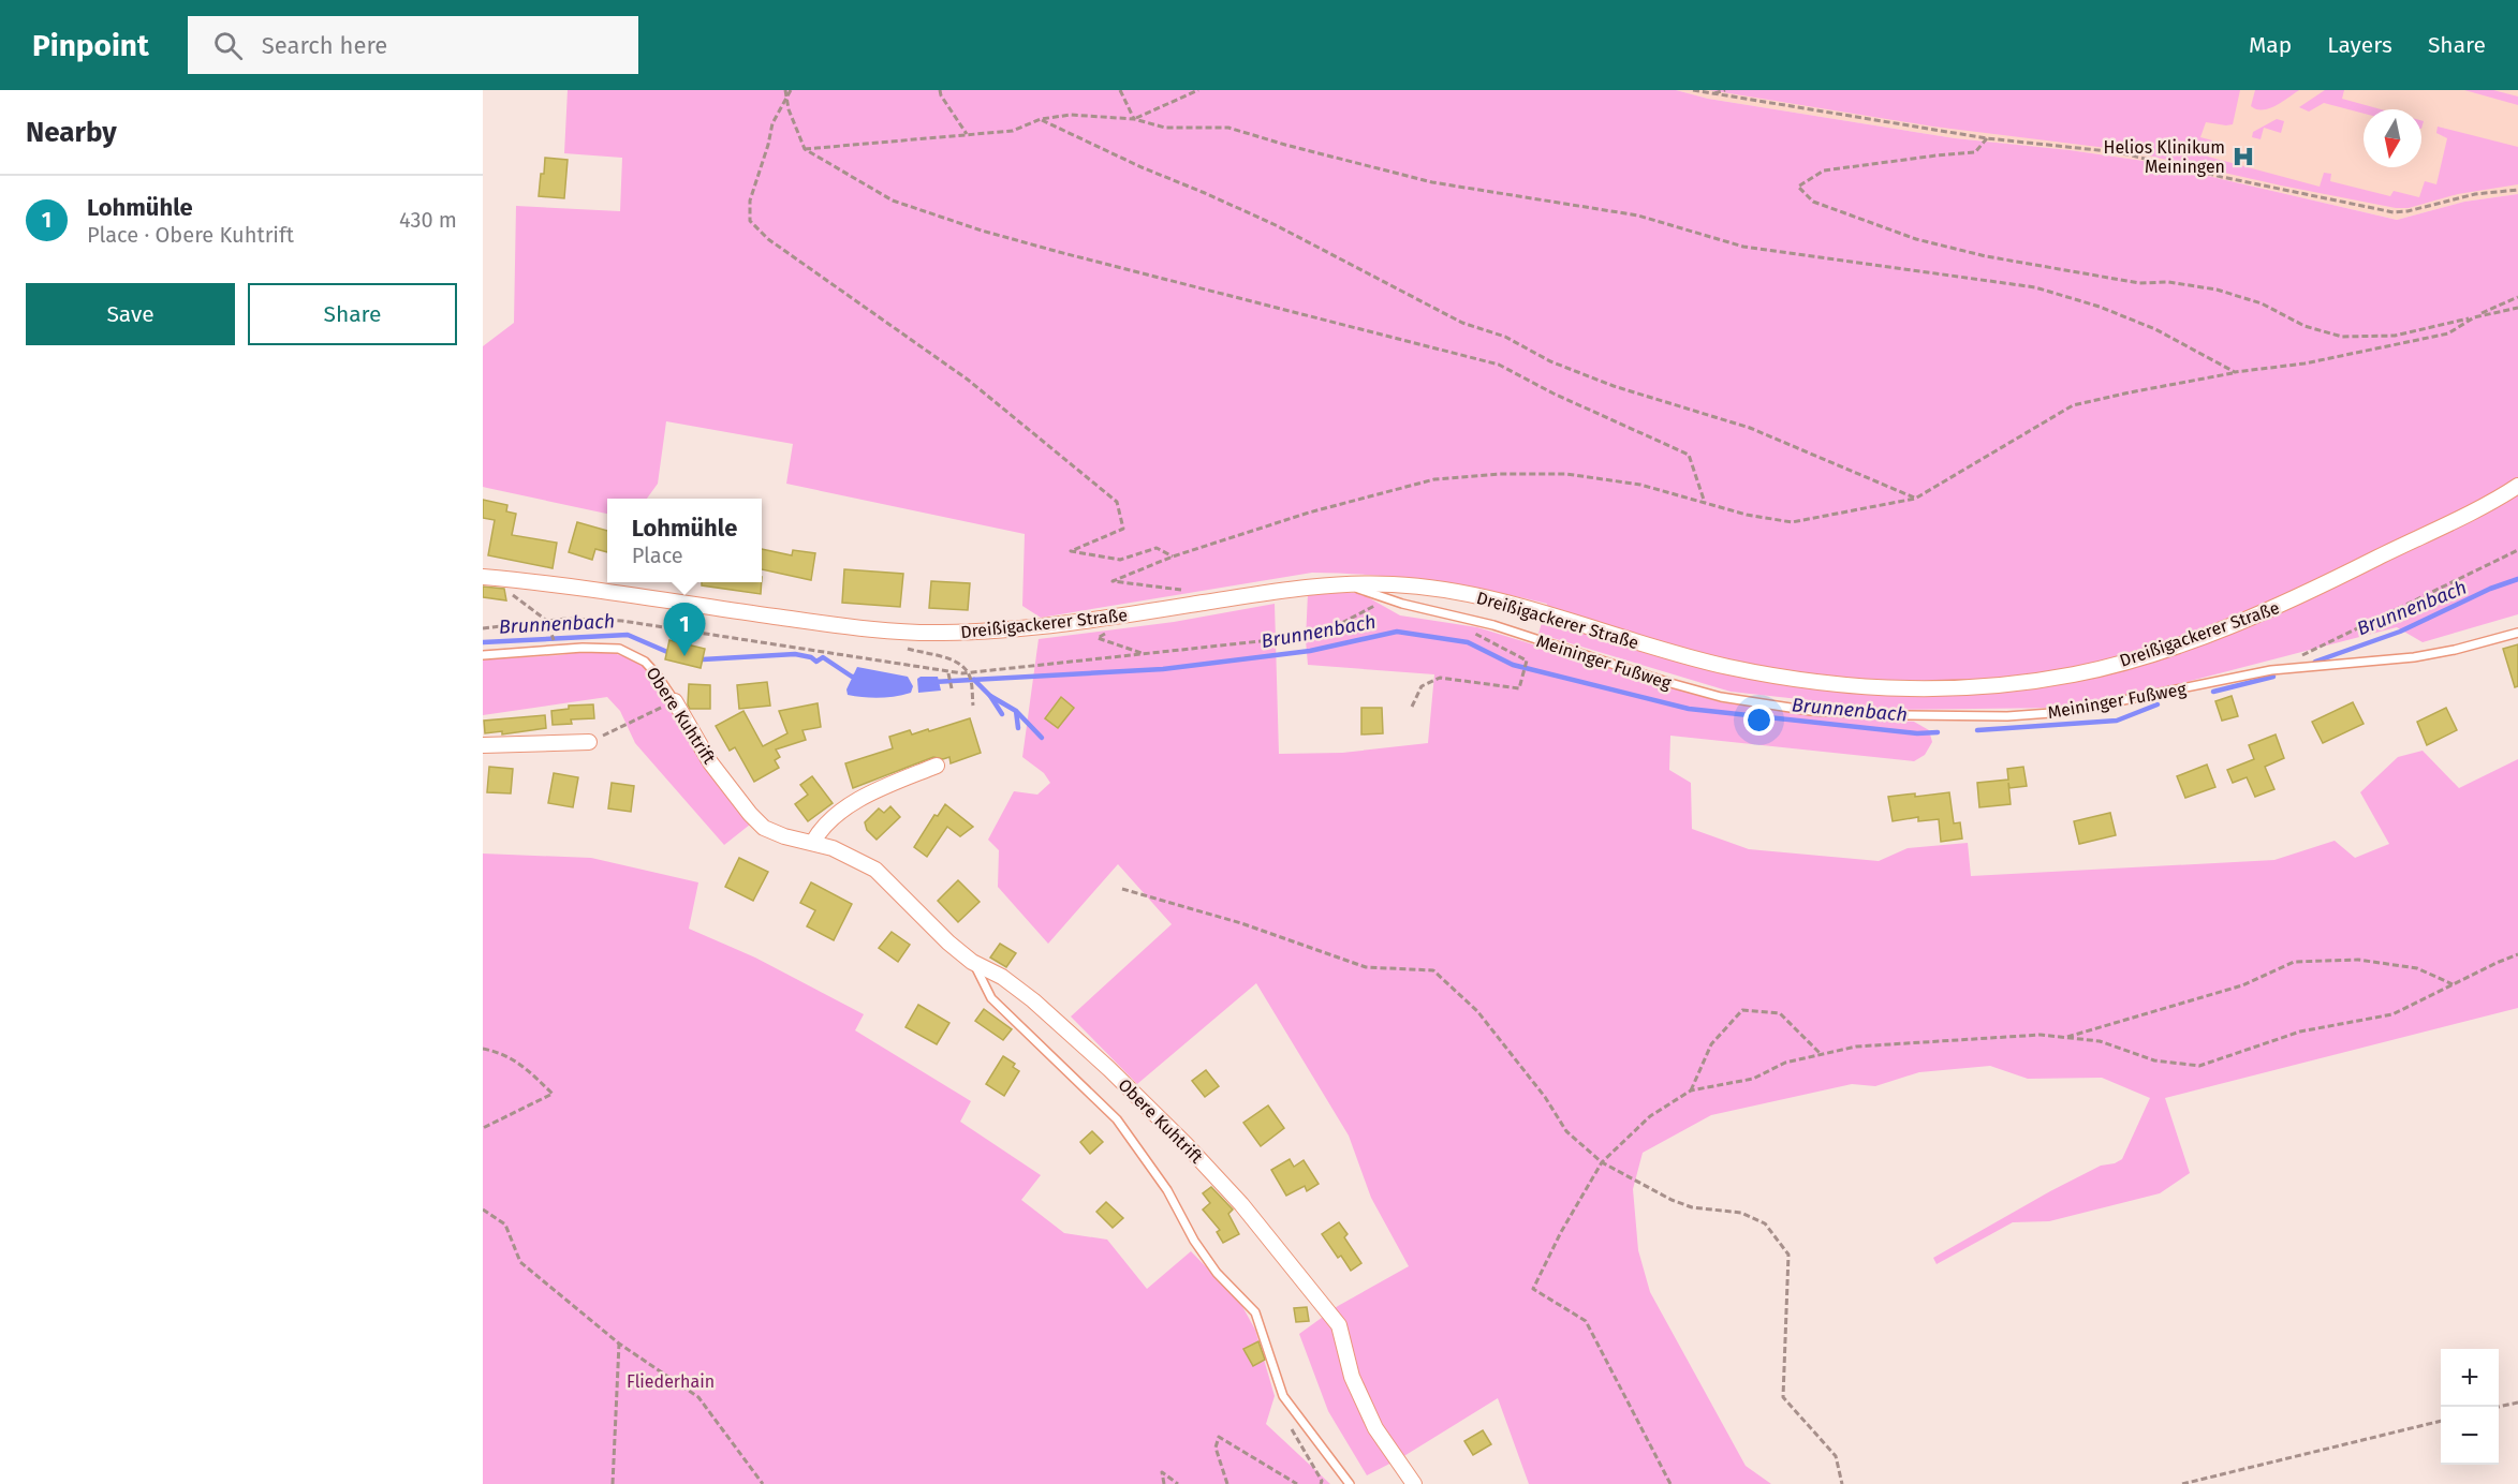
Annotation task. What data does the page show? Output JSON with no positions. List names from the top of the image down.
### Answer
{
  "streets": {
    "street": ["Dreißigackerer Straße", "Obere Kuhtrift"],
    "lane": ["Meininger Fußweg"]
  },
  "crossings": [
    ["Dreißigackerer Straße", "Meininger Fußweg"]
  ],
  "water": ["Brunnenbach"],
  "parks": ["Fliederhain"],
  "places": {
    "hospital": ["Helios Klinikum Meiningen"]
  },
  "north": "bottom",
  "page": {
    "header": "Pinpoint",
    "search": "Search here",
    "nav": ["Map", "Layers", "Share"],
    "heading": "Nearby",
    "list": [
      {
        "mark": "1",
        "name": "Lohmühle",
        "note": "Place · Obere Kuhtrift",
        "value": "430 m"
      }
    ],
    "buttons": ["Save", "Share"],
    "popup": ["Lohmühle", "Place"],
    "pins": "1",
    "map_buttons": ["+", "−"]
  }
}
